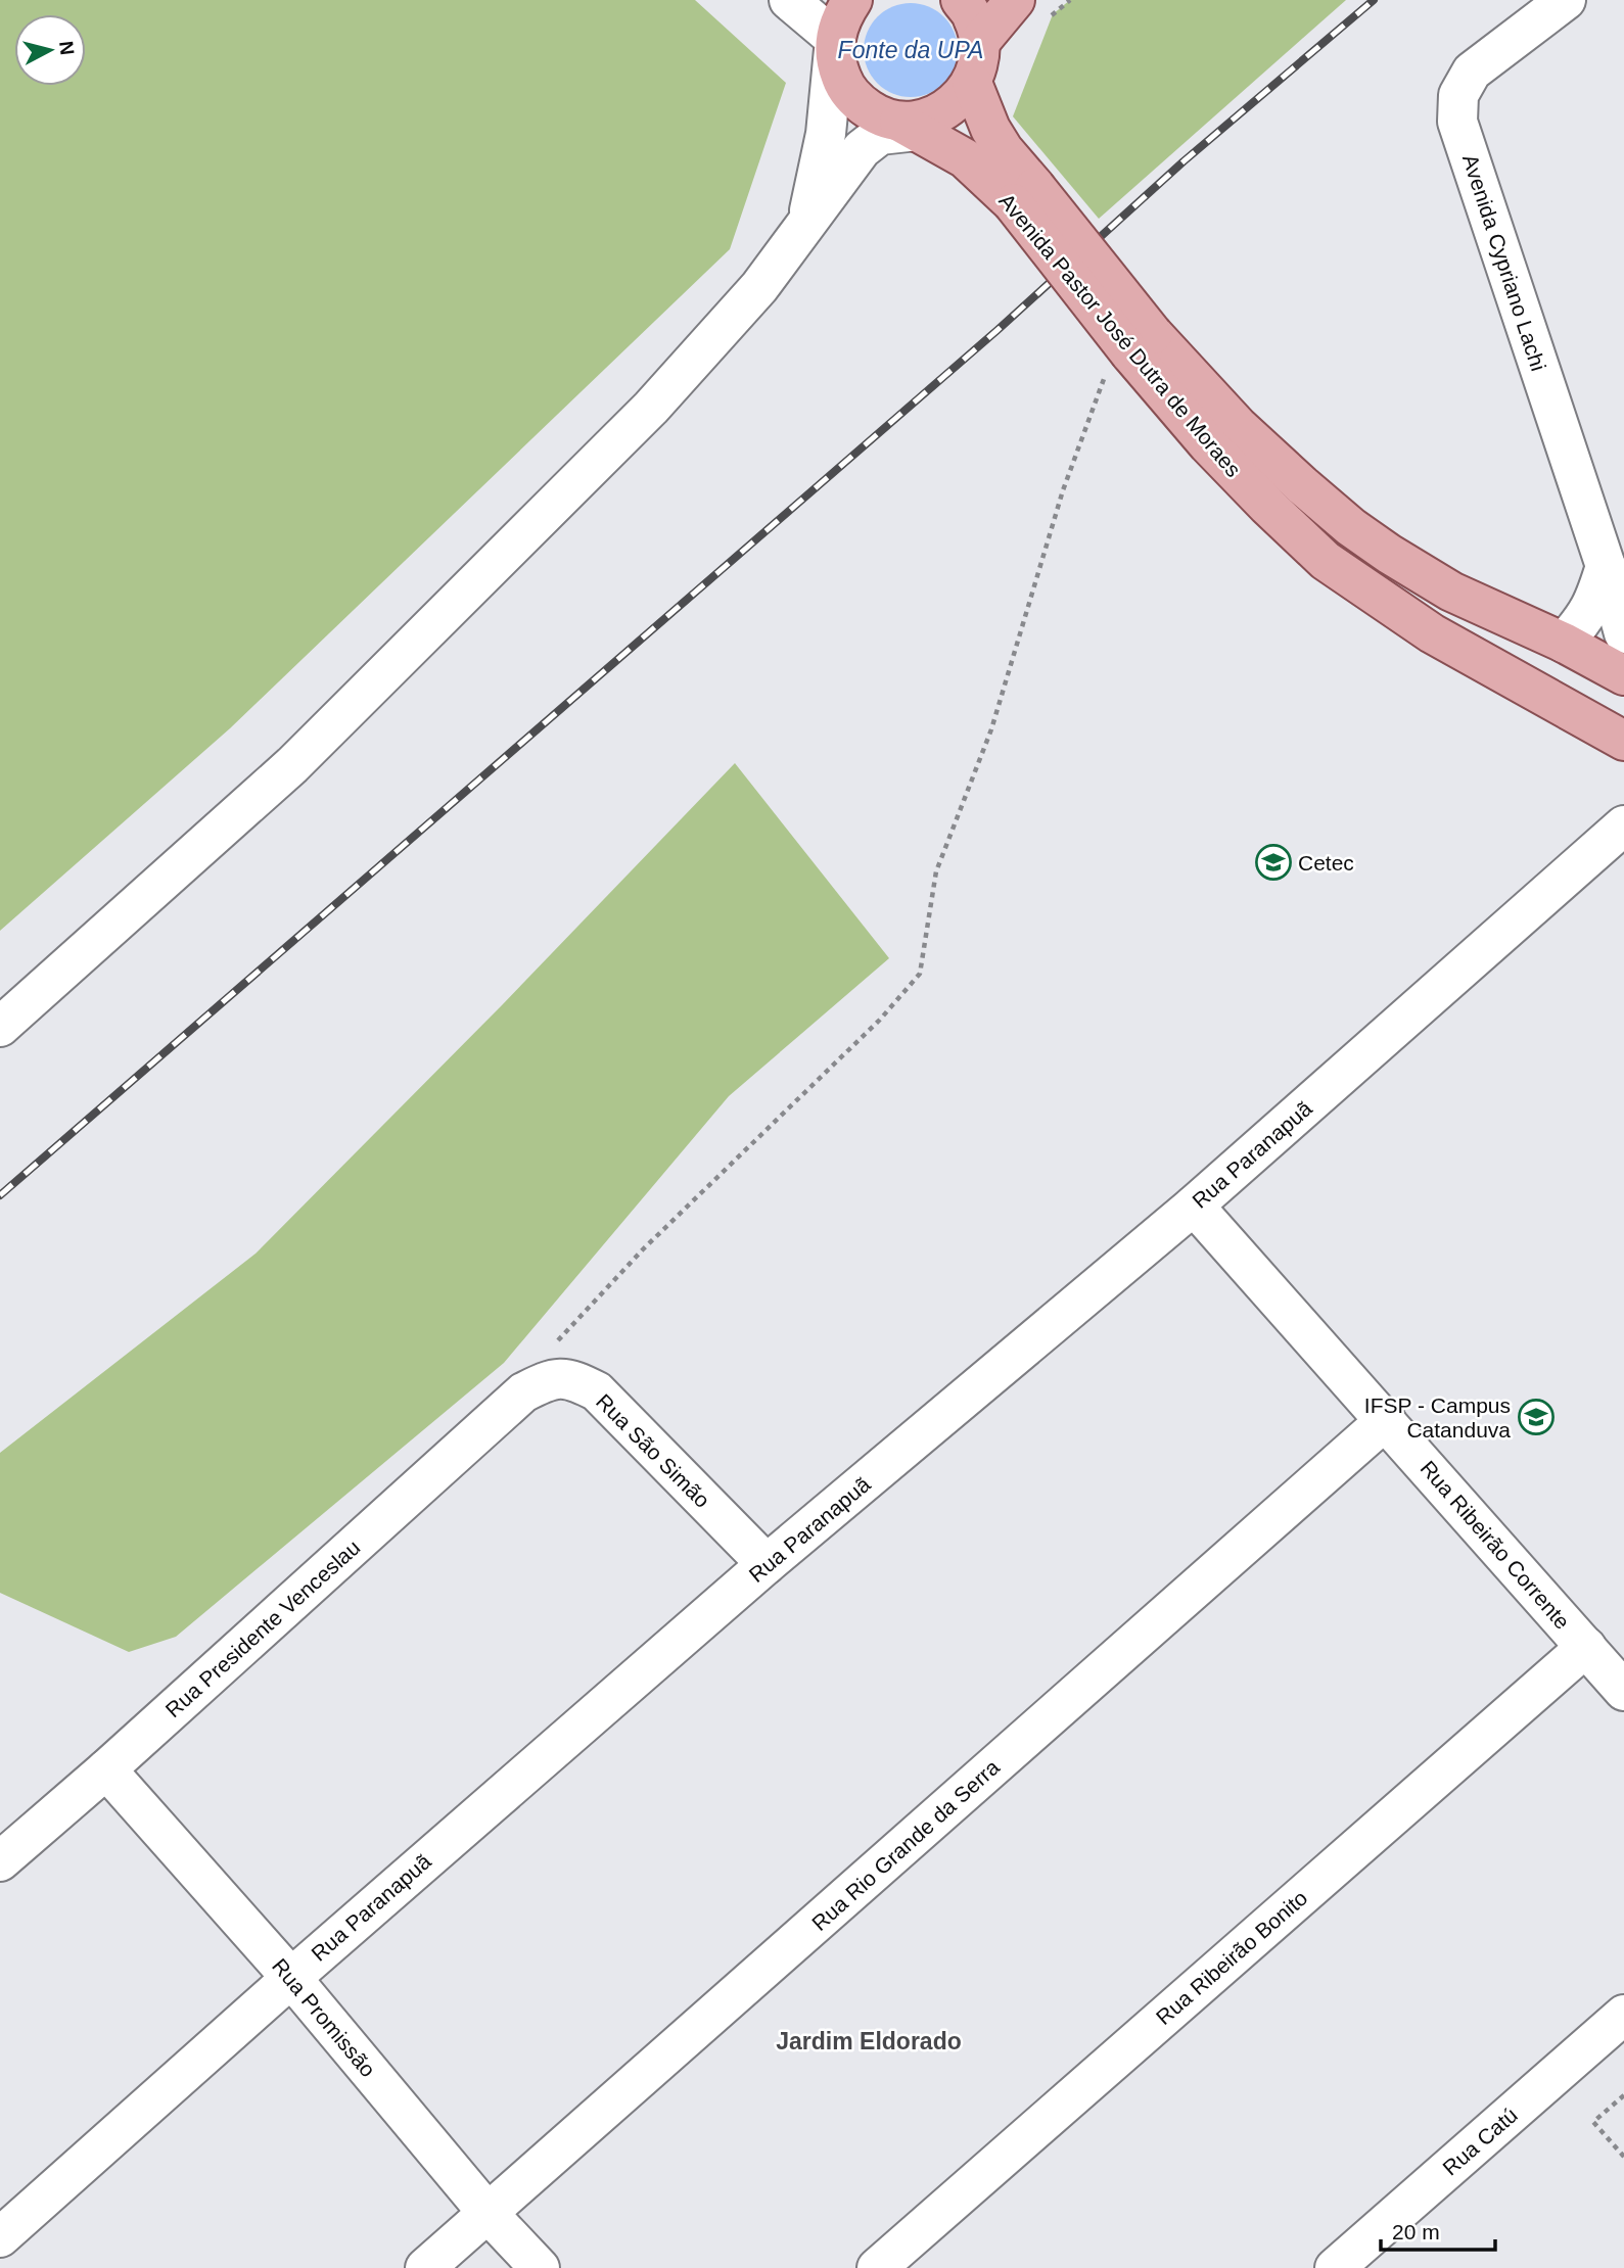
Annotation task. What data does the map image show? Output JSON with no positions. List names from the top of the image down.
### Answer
{
  "streets": {
    "main road": ["Avenida Pastor José Dutra de Moraes"],
    "street": [
      "Avenida Cypriano Lachi",
      "Rua Paranapuã",
      "Rua São Simão",
      "Rua Ribeirão Corrente",
      "Rua Presidente Venceslau",
      "Rua Rio Grande da Serra",
      "Rua Ribeirão Bonito",
      "Rua Promissão",
      "Rua Catú"
    ]
  },
  "crossings": [
    ["Rua Paranapuã", "Rua São Simão"],
    ["Rua Paranapuã", "Rua Ribeirão Corrente"],
    ["Rua Paranapuã", "Rua Promissão"],
    ["Rua São Simão", "Rua Presidente Venceslau"],
    ["Rua Ribeirão Corrente", "Rua Rio Grande da Serra"],
    ["Rua Ribeirão Corrente", "Rua Ribeirão Bonito"],
    ["Rua Presidente Venceslau", "Rua Promissão"],
    ["Rua Rio Grande da Serra", "Rua Promissão"]
  ],
  "districts": ["Jardim Eldorado"],
  "water": ["Fonte da UPA"],
  "places": {
    "school or university": ["Cetec", "IFSP - Campus Catanduva"]
  },
  "scale_bar": "20 m",
  "north": "right"
}
